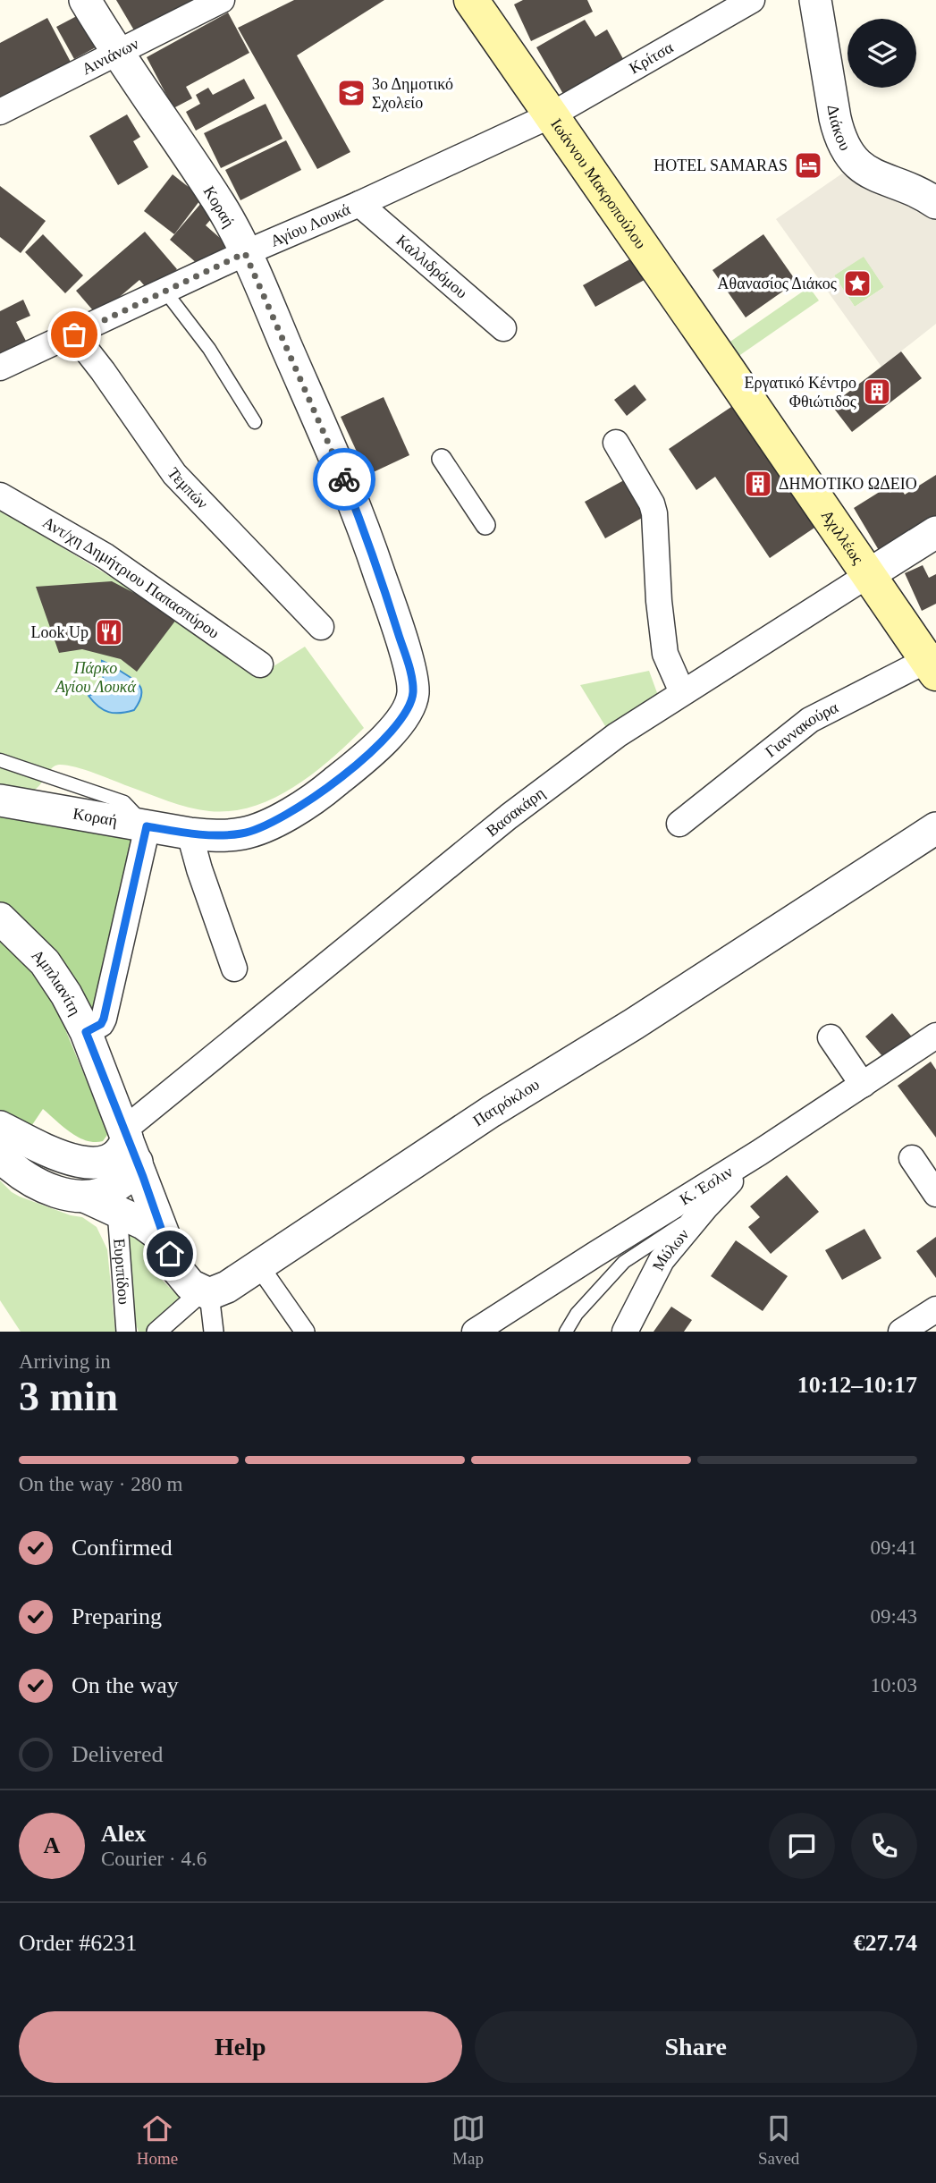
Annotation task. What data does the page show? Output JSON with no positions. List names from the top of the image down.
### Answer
{
  "streets": {
    "main road": ["Ιωάννου Μακροπούλου", "Αχιλλέως"],
    "street": [
      "Αινιάνων",
      "Κρίτσα",
      "Διάκου",
      "Κοραή",
      "Αγίου Λουκά",
      "Καλλιδρόμου",
      "Τεμπών",
      "Αντ/χη Δημήτριου Παπασπύρου",
      "Γιαννακούρα",
      "Βασακάρη",
      "Αμπλιανίτη",
      "Πατρόκλου",
      "K. Έσλιν",
      "Μύλων",
      "Ευριπίδου"
    ]
  },
  "crossings": [
    ["Αινιάνων", "Κοραή"],
    ["Κρίτσα", "Ιωάννου Μακροπούλου"],
    ["Κρίτσα", "Αγίου Λουκά"],
    ["Ιωάννου Μακροπούλου", "Αγίου Λουκά"],
    ["Ιωάννου Μακροπούλου", "Αχιλλέως"],
    ["Κοραή", "Αγίου Λουκά"],
    ["Αγίου Λουκά", "Καλλιδρόμου"],
    ["Αγίου Λουκά", "Τεμπών"],
    ["Αχιλλέως", "Γιαννακούρα"],
    ["Αχιλλέως", "Βασακάρη"],
    ["Βασακάρη", "Αμπλιανίτη"],
    ["K. Έσλιν", "Μύλων"]
  ],
  "parks": ["Πάρκο Αγίου Λουκά"],
  "places": {
    "school or university": ["3ο Δημοτικό Σχολείο"],
    "hotel": ["HOTEL SAMARAS"],
    "place": ["Αθανασίος Διάκος"],
    "building": ["Εργατικό Κέντρο Φθιώτιδος", "ΔΗΜΟΤΙΚΟ ΩΔΕΙΟ"],
    "restaurant": ["Look Up"]
  },
  "page": {
    "heading": ["3 min", "Arriving in", "10:12–10:17"],
    "panel": [
      "Alex",
      "Courier · 4.6",
      "Order #6231",
      "€27.74"
    ],
    "bar": "On the way · 280 m",
    "list": [
      ["Confirmed", "09:41"],
      ["Preparing", "09:43"],
      ["On the way", "10:03"],
      "Delivered"
    ],
    "round": "A",
    "buttons": ["Help", "Share"],
    "tabs": ["Home", "Map", "Saved"]
  }
}
